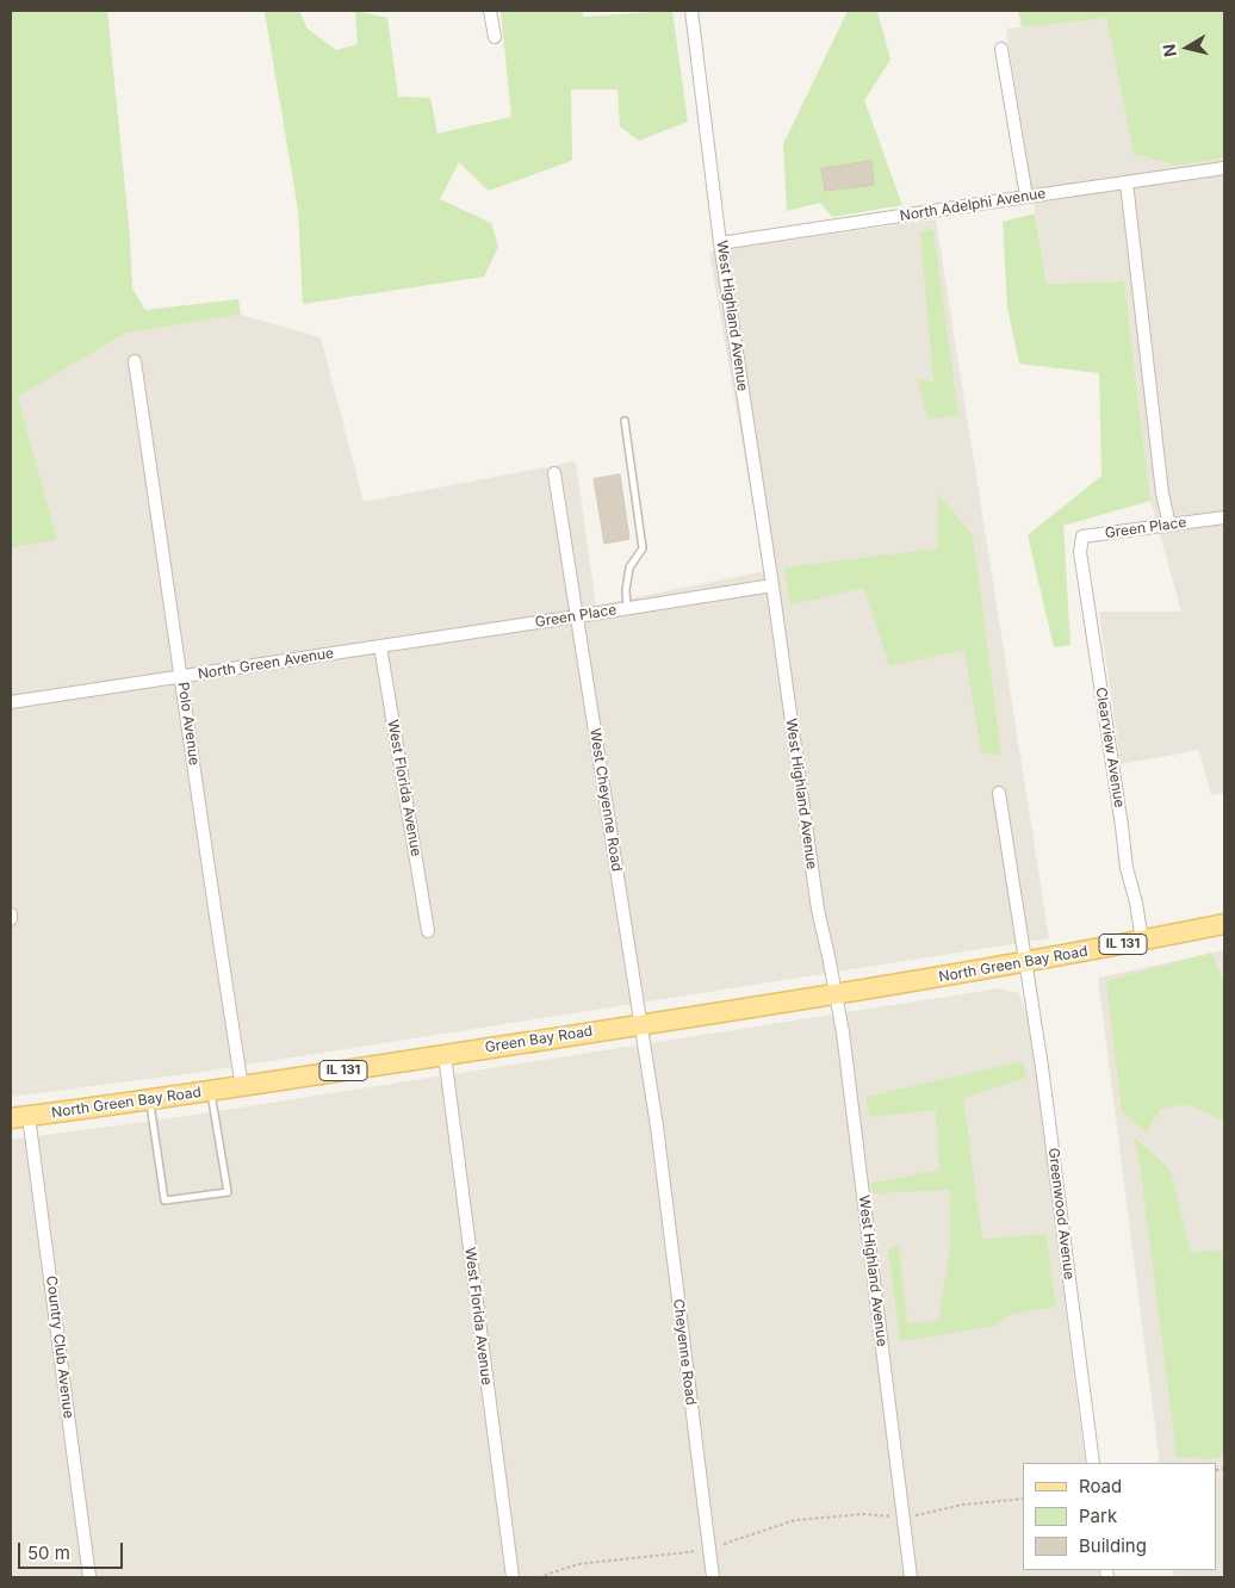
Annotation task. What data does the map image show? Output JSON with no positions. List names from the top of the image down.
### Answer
{
  "streets": {
    "main road": ["IL 131", "North Green Bay Road", "Green Bay Road"],
    "street": [
      "North Adelphi Avenue",
      "West Highland Avenue",
      "Green Place",
      "North Green Avenue",
      "Polo Avenue",
      "Clearview Avenue",
      "West Florida Avenue",
      "West Cheyenne Road",
      "Greenwood Avenue",
      "Country Club Avenue",
      "Cheyenne Road"
    ]
  },
  "crossings": [
    ["North Adelphi Avenue", "West Highland Avenue"],
    ["West Highland Avenue", "Green Place"],
    ["West Highland Avenue", "North Green Bay Road"],
    ["West Highland Avenue", "Green Bay Road"],
    ["Green Place", "North Green Avenue"],
    ["Green Place", "Clearview Avenue"],
    ["Green Place", "West Florida Avenue"],
    ["Green Place", "West Cheyenne Road"],
    ["North Green Avenue", "Polo Avenue"],
    ["North Green Avenue", "West Florida Avenue"],
    ["Polo Avenue", "North Green Bay Road"],
    ["Polo Avenue", "Green Bay Road"],
    ["Clearview Avenue", "North Green Bay Road"],
    ["West Florida Avenue", "Green Bay Road"],
    ["West Cheyenne Road", "Green Bay Road"],
    ["West Cheyenne Road", "Cheyenne Road"],
    ["North Green Bay Road", "Green Bay Road"],
    ["North Green Bay Road", "Greenwood Avenue"],
    ["North Green Bay Road", "Country Club Avenue"]
  ],
  "legend": ["Road", "Park", "Building"],
  "scale_bar": "50 m",
  "north": "left"
}
